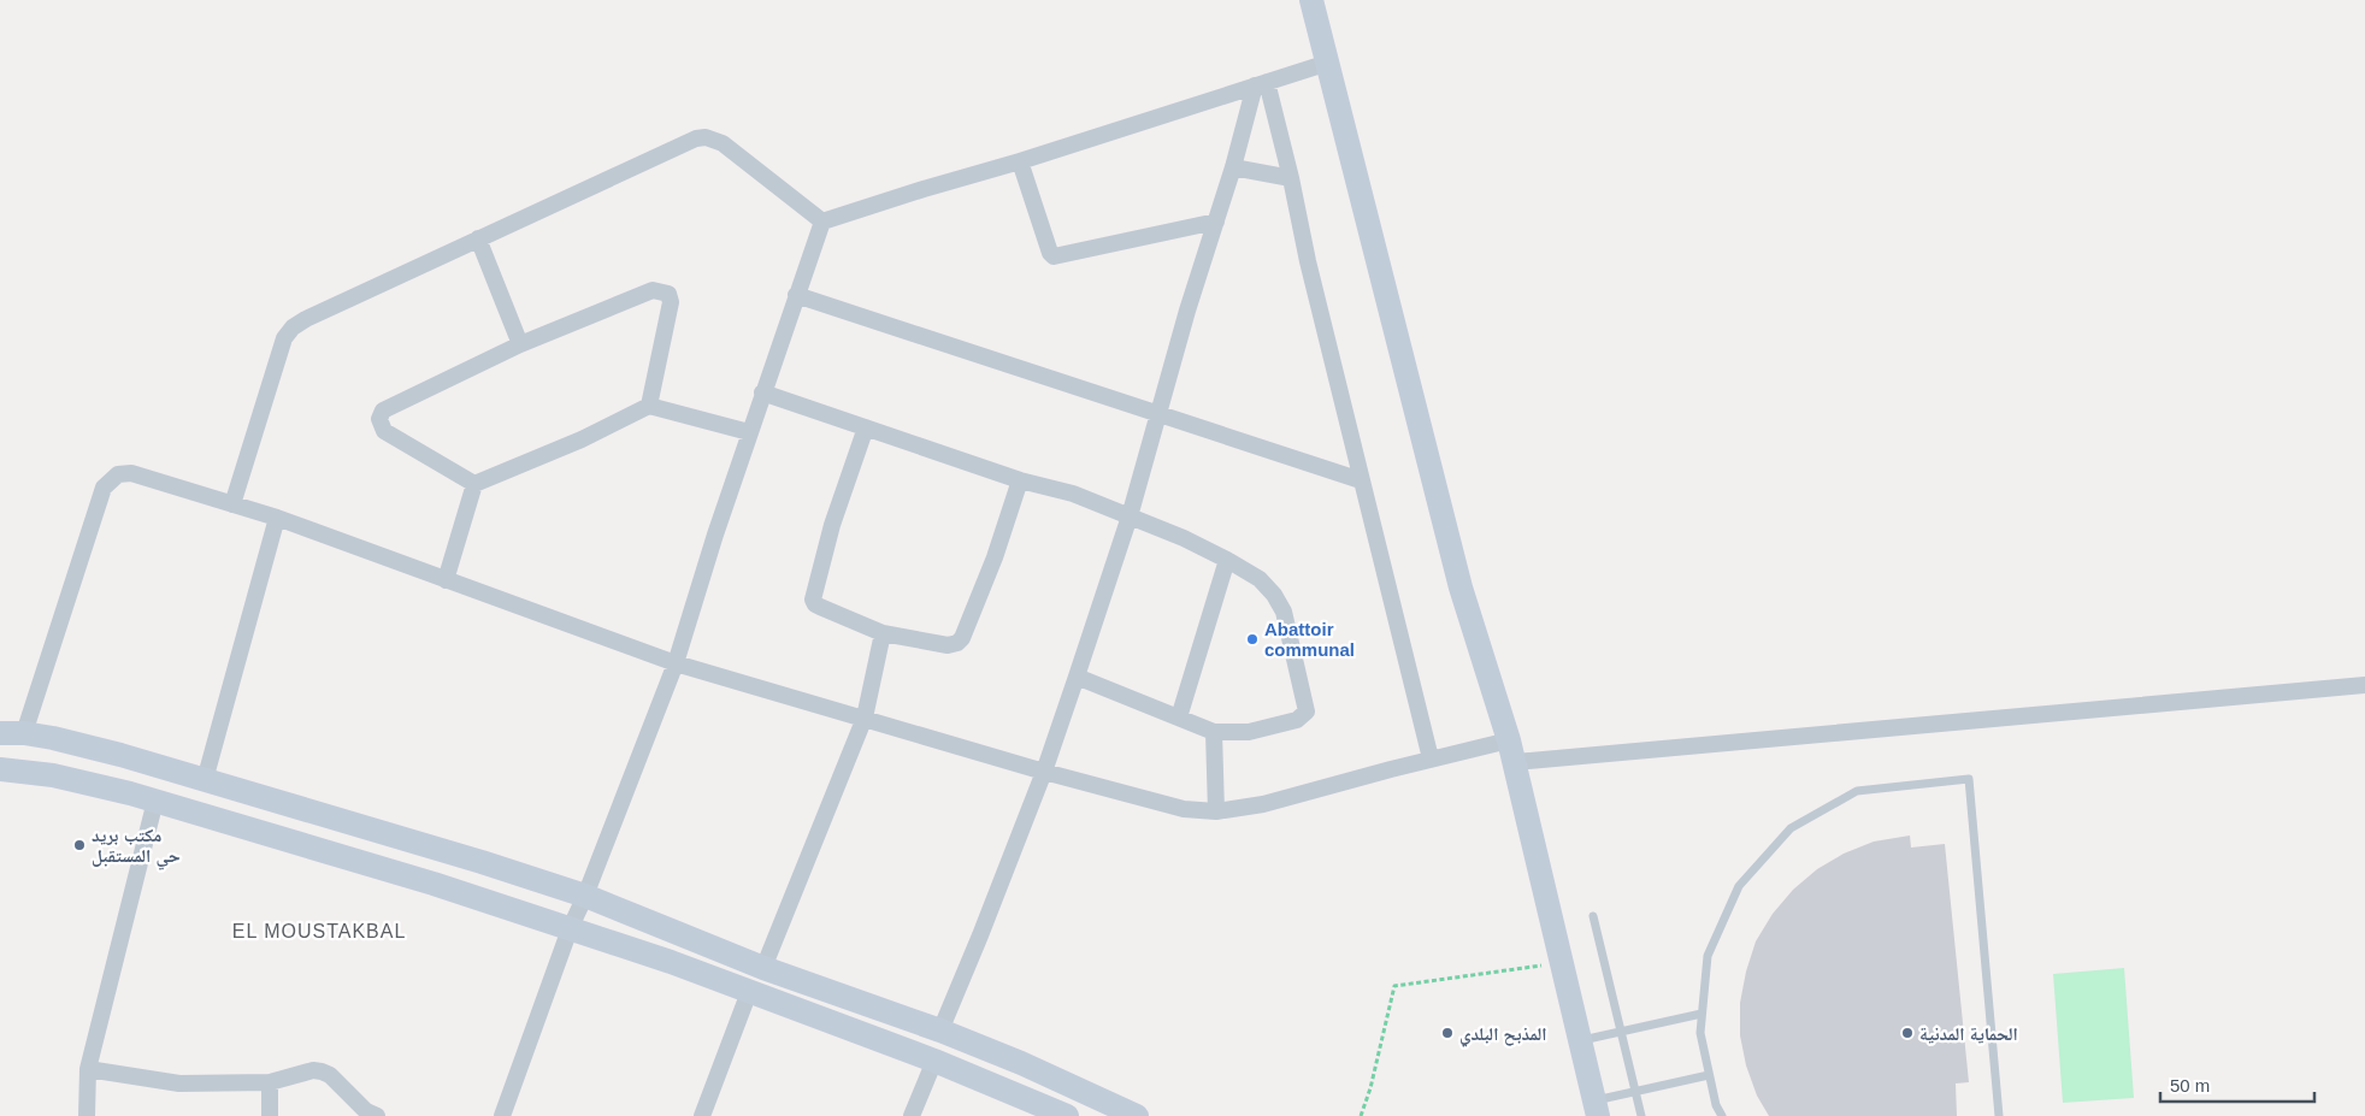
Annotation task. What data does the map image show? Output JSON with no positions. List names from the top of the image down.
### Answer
{
  "districts": ["EL MOUSTAKBAL"],
  "places": [
    "Abattoir communal",
    "مكتب بريد حي المستقبل",
    "المذبح البلدي",
    "الحماية المدنية"
  ],
  "scale_bar": "50 m"
}
